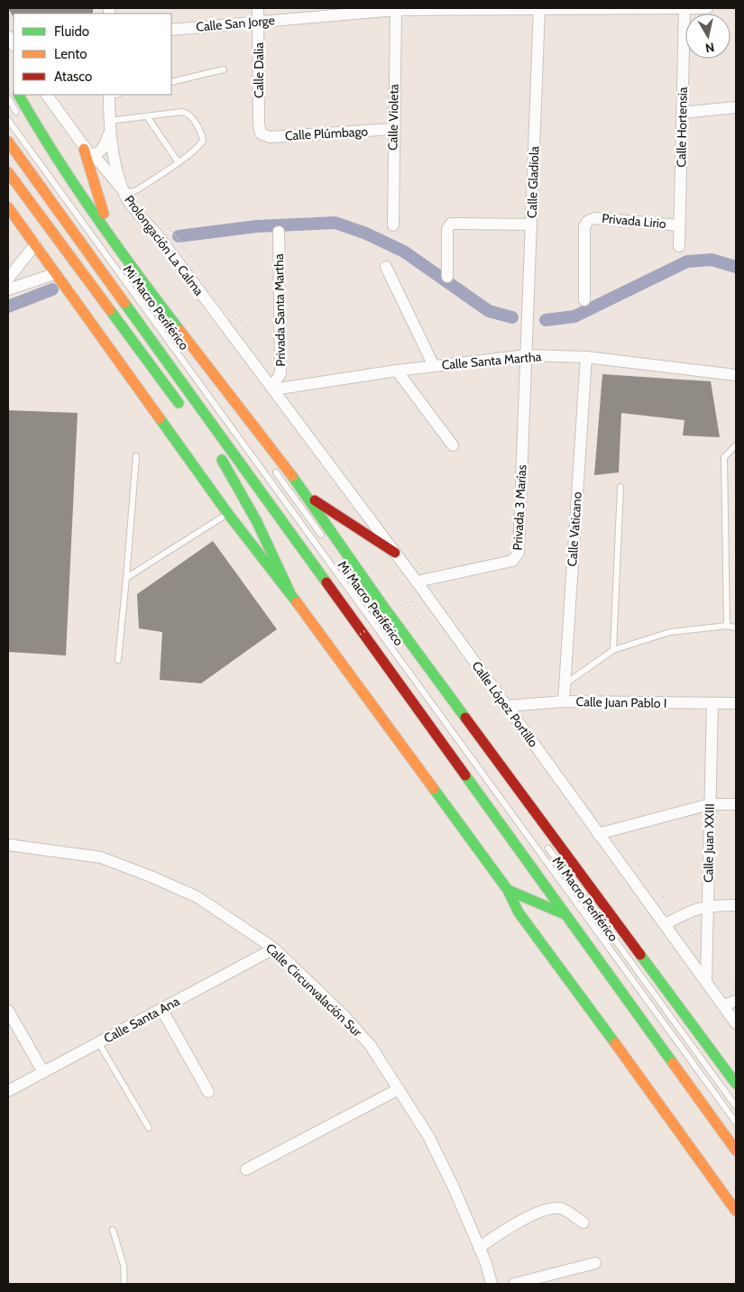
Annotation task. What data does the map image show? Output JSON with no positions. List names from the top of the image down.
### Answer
{
  "streets": {
    "street": [
      "Calle San Jorge",
      "Calle Dalia",
      "Calle Violeta",
      "Calle Hortensia",
      "Calle Plúmbago",
      "Calle Gladiola",
      "Privada Lirio",
      "Prolongación La Calma",
      "Privada Santa Martha",
      "Calle Santa Martha",
      "Privada 3 Marías",
      "Calle Vaticano",
      "Calle Juan Pablo I",
      "Calle López Portillo",
      "Calle Juan XXIII",
      "Calle Circunvalación Sur",
      "Calle Santa Ana"
    ],
    "lane": ["Mi Macro Periférico"]
  },
  "crossings": [
    ["Calle San Jorge", "Calle Dalia"],
    ["Calle San Jorge", "Calle Violeta"],
    ["Calle San Jorge", "Calle Hortensia"],
    ["Calle San Jorge", "Calle Gladiola"],
    ["Calle Dalia", "Calle Plúmbago"],
    ["Calle Violeta", "Calle Plúmbago"],
    ["Calle Hortensia", "Privada Lirio"],
    ["Calle Gladiola", "Calle Santa Martha"],
    ["Calle Gladiola", "Privada 3 Marías"],
    ["Prolongación La Calma", "Privada Santa Martha"],
    ["Prolongación La Calma", "Calle Santa Martha"],
    ["Prolongación La Calma", "Calle López Portillo"],
    ["Privada Santa Martha", "Calle Santa Martha"],
    ["Privada Santa Martha", "Calle López Portillo"],
    ["Calle Santa Martha", "Privada 3 Marías"],
    ["Calle Santa Martha", "Calle Vaticano"],
    ["Calle Santa Martha", "Calle López Portillo"],
    ["Privada 3 Marías", "Calle López Portillo"],
    ["Calle Vaticano", "Calle Juan Pablo I"],
    ["Calle Juan Pablo I", "Calle López Portillo"],
    ["Calle Juan Pablo I", "Calle Juan XXIII"],
    ["Calle López Portillo", "Calle Juan XXIII"],
    ["Calle Circunvalación Sur", "Calle Santa Ana"]
  ],
  "legend": ["Fluido", "Lento", "Atasco"],
  "north": "bottom"
}
